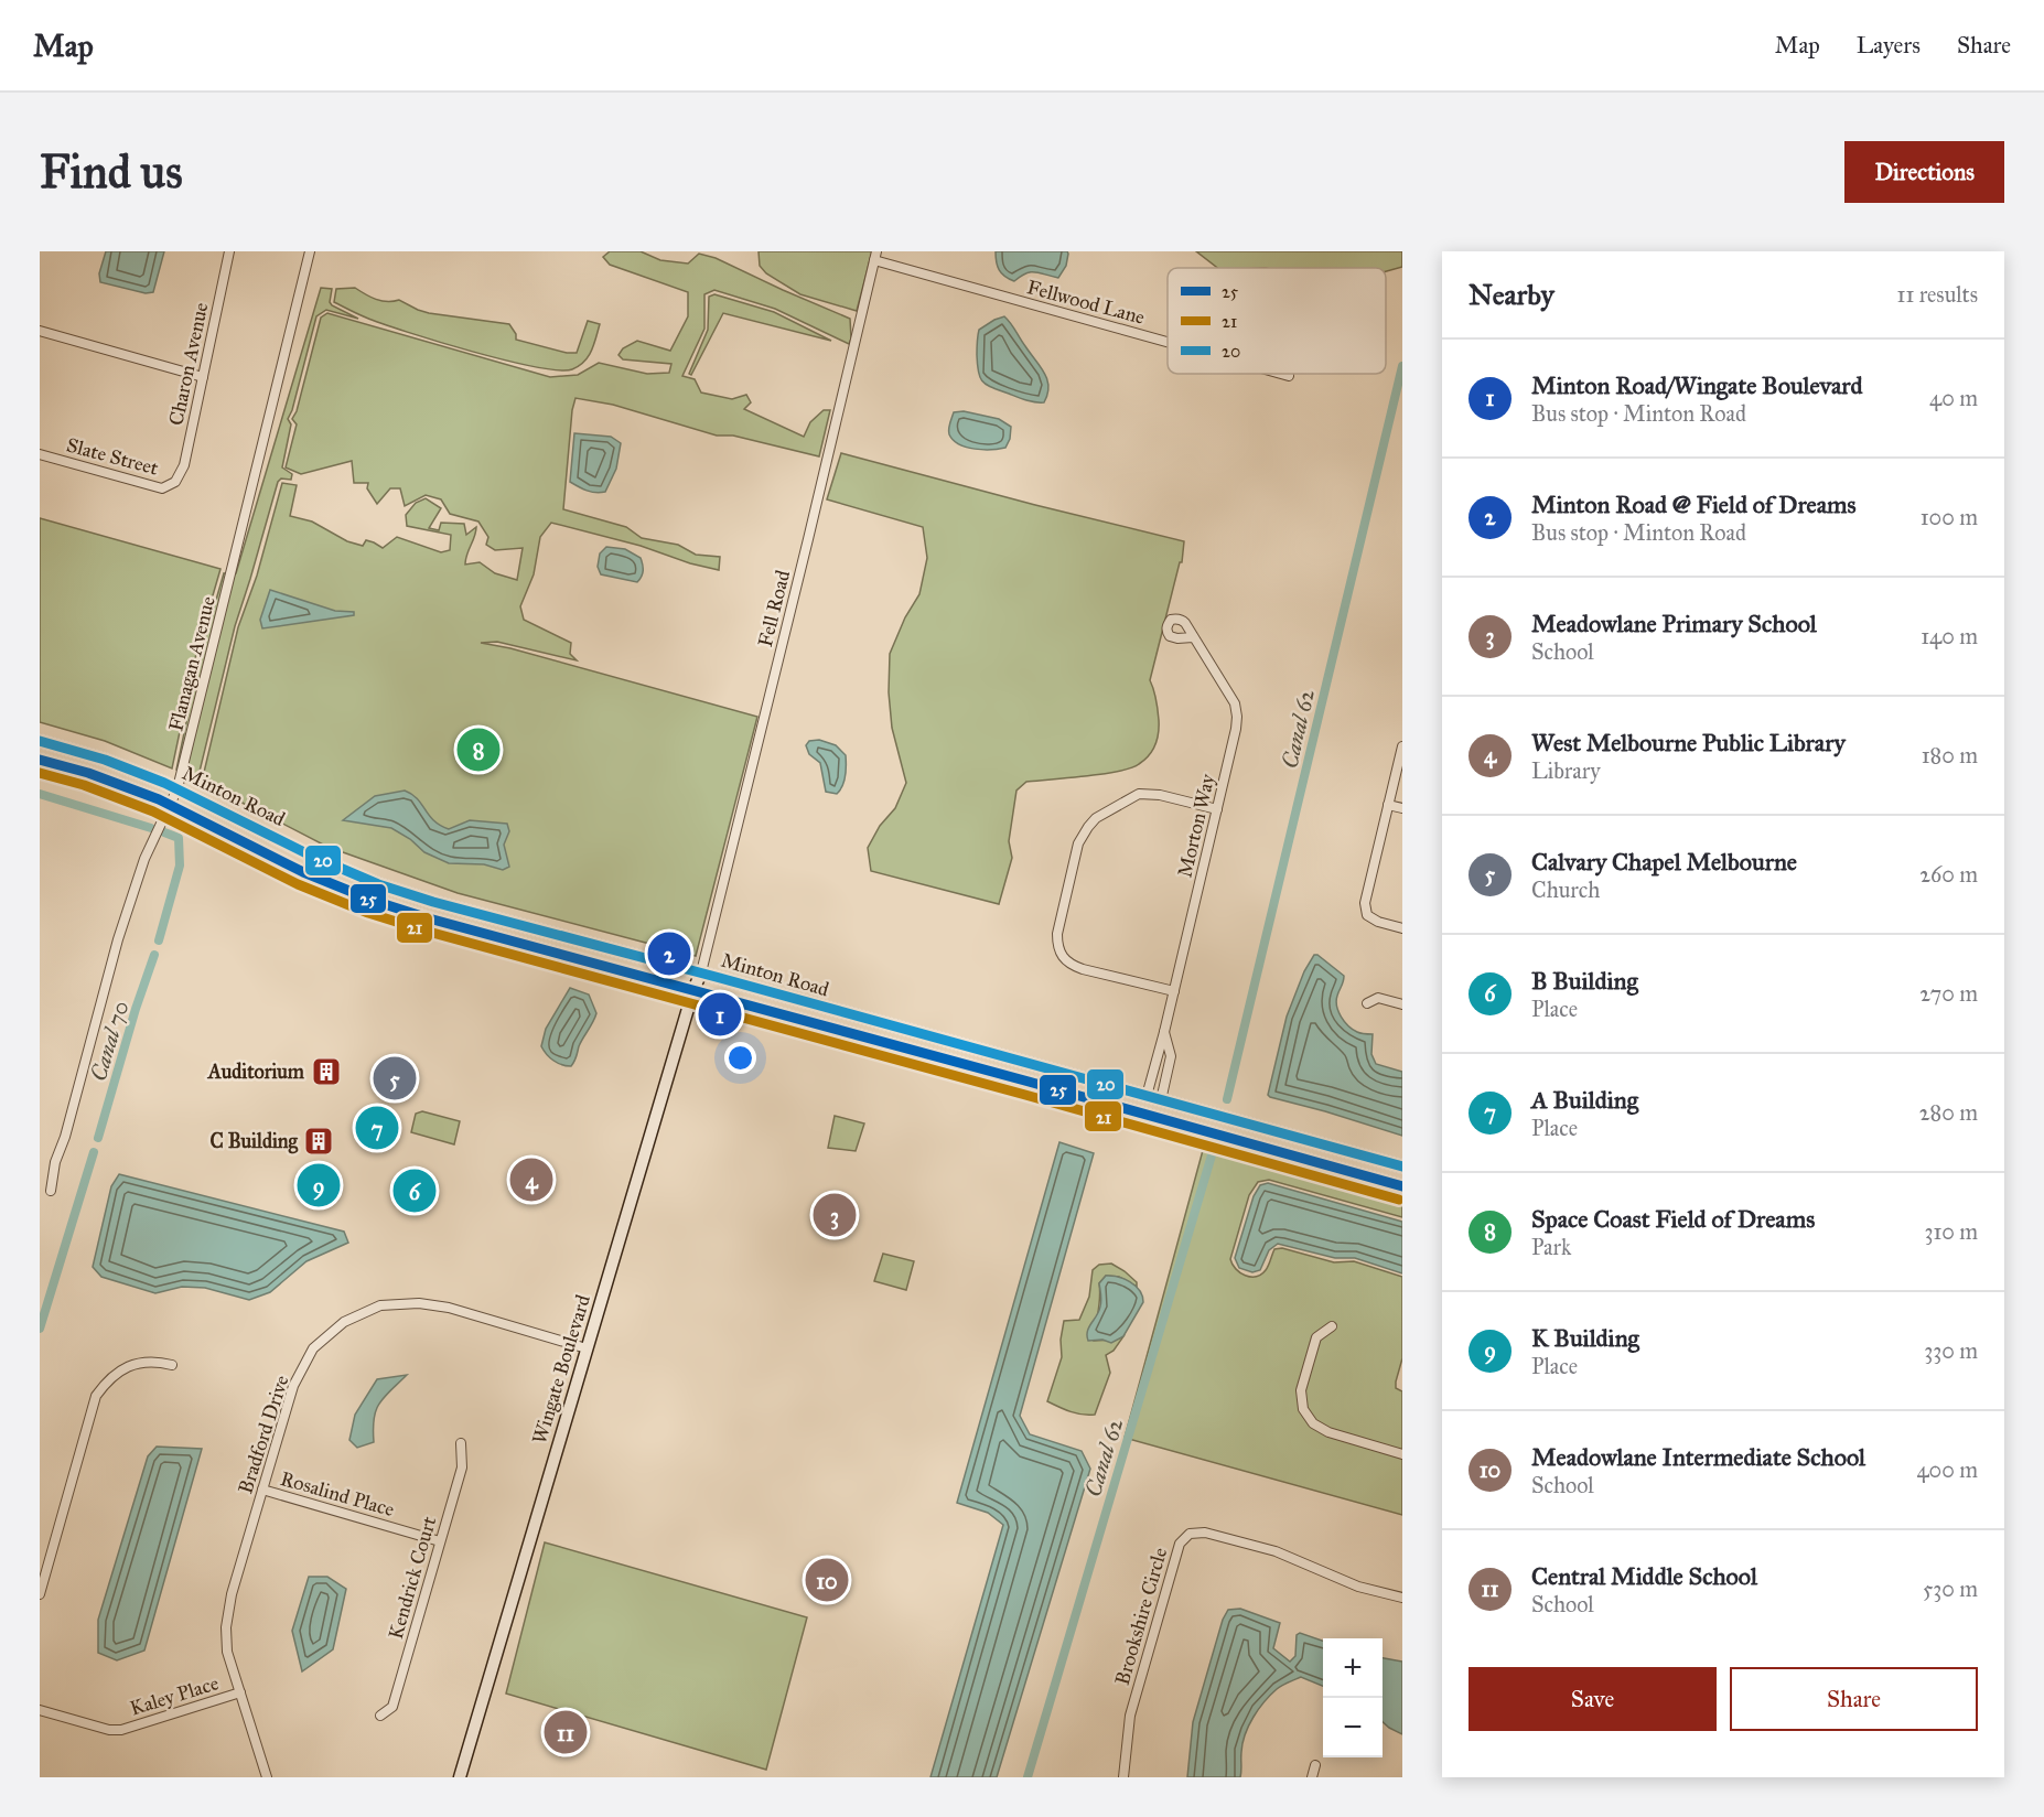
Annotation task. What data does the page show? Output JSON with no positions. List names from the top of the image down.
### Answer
{
  "streets": {
    "main road": ["Minton Road", "Wingate Boulevard"],
    "street": [
      "Fellwood Lane",
      "Charon Avenue",
      "Slate Street",
      "Fell Road",
      "Flanagan Avenue",
      "Morton Way",
      "Bradford Drive",
      "Rosalind Place",
      "Kendrick Court",
      "Brookshire Circle",
      "Kaley Place"
    ]
  },
  "crossings": [
    ["Fellwood Lane", "Fell Road"],
    ["Charon Avenue", "Slate Street"],
    ["Fell Road", "Minton Road"],
    ["Fell Road", "Wingate Boulevard"],
    ["Flanagan Avenue", "Minton Road"],
    ["Minton Road", "Morton Way"],
    ["Minton Road", "Wingate Boulevard"],
    ["Wingate Boulevard", "Bradford Drive"],
    ["Bradford Drive", "Rosalind Place"],
    ["Bradford Drive", "Kaley Place"],
    ["Rosalind Place", "Kendrick Court"]
  ],
  "water": ["Canal 62", "Canal 70"],
  "places": {
    "building": ["Auditorium", "C Building"]
  },
  "lines": ["transit line 20", "transit line 25", "transit line 21"],
  "legend": ["25", "21", "20"],
  "page": {
    "header": "Map",
    "nav": ["Map", "Layers", "Share"],
    "buttons": [
      "Directions",
      ["Save", "Share"]
    ],
    "title": "Find us",
    "heading": ["Nearby", "11 results"],
    "list": [
      {
        "mark": "1",
        "name": "Minton Road/Wingate Boulevard",
        "note": "Bus stop · Minton Road",
        "value": "40 m"
      },
      {
        "mark": "2",
        "name": "Minton Road @ Field of Dreams",
        "note": "Bus stop · Minton Road",
        "value": "100 m"
      },
      {
        "mark": "3",
        "name": "Meadowlane Primary School",
        "note": "School",
        "value": "140 m"
      },
      {
        "mark": "4",
        "name": "West Melbourne Public Library",
        "note": "Library",
        "value": "180 m"
      },
      {
        "mark": "5",
        "name": "Calvary Chapel Melbourne",
        "note": "Church",
        "value": "260 m"
      },
      {
        "mark": "6",
        "name": "B Building",
        "note": "Place",
        "value": "270 m"
      },
      {
        "mark": "7",
        "name": "A Building",
        "note": "Place",
        "value": "280 m"
      },
      {
        "mark": "8",
        "name": "Space Coast Field of Dreams",
        "note": "Park",
        "value": "310 m"
      },
      {
        "mark": "9",
        "name": "K Building",
        "note": "Place",
        "value": "330 m"
      },
      {
        "mark": "10",
        "name": "Meadowlane Intermediate School",
        "note": "School",
        "value": "400 m"
      },
      {
        "mark": "11",
        "name": "Central Middle School",
        "note": "School",
        "value": "530 m"
      }
    ],
    "pins": [
      "8",
      "2",
      "1",
      "5",
      "7",
      "4",
      "9",
      "6",
      "3",
      "10",
      "11"
    ],
    "map_buttons": ["+", "−"]
  }
}
